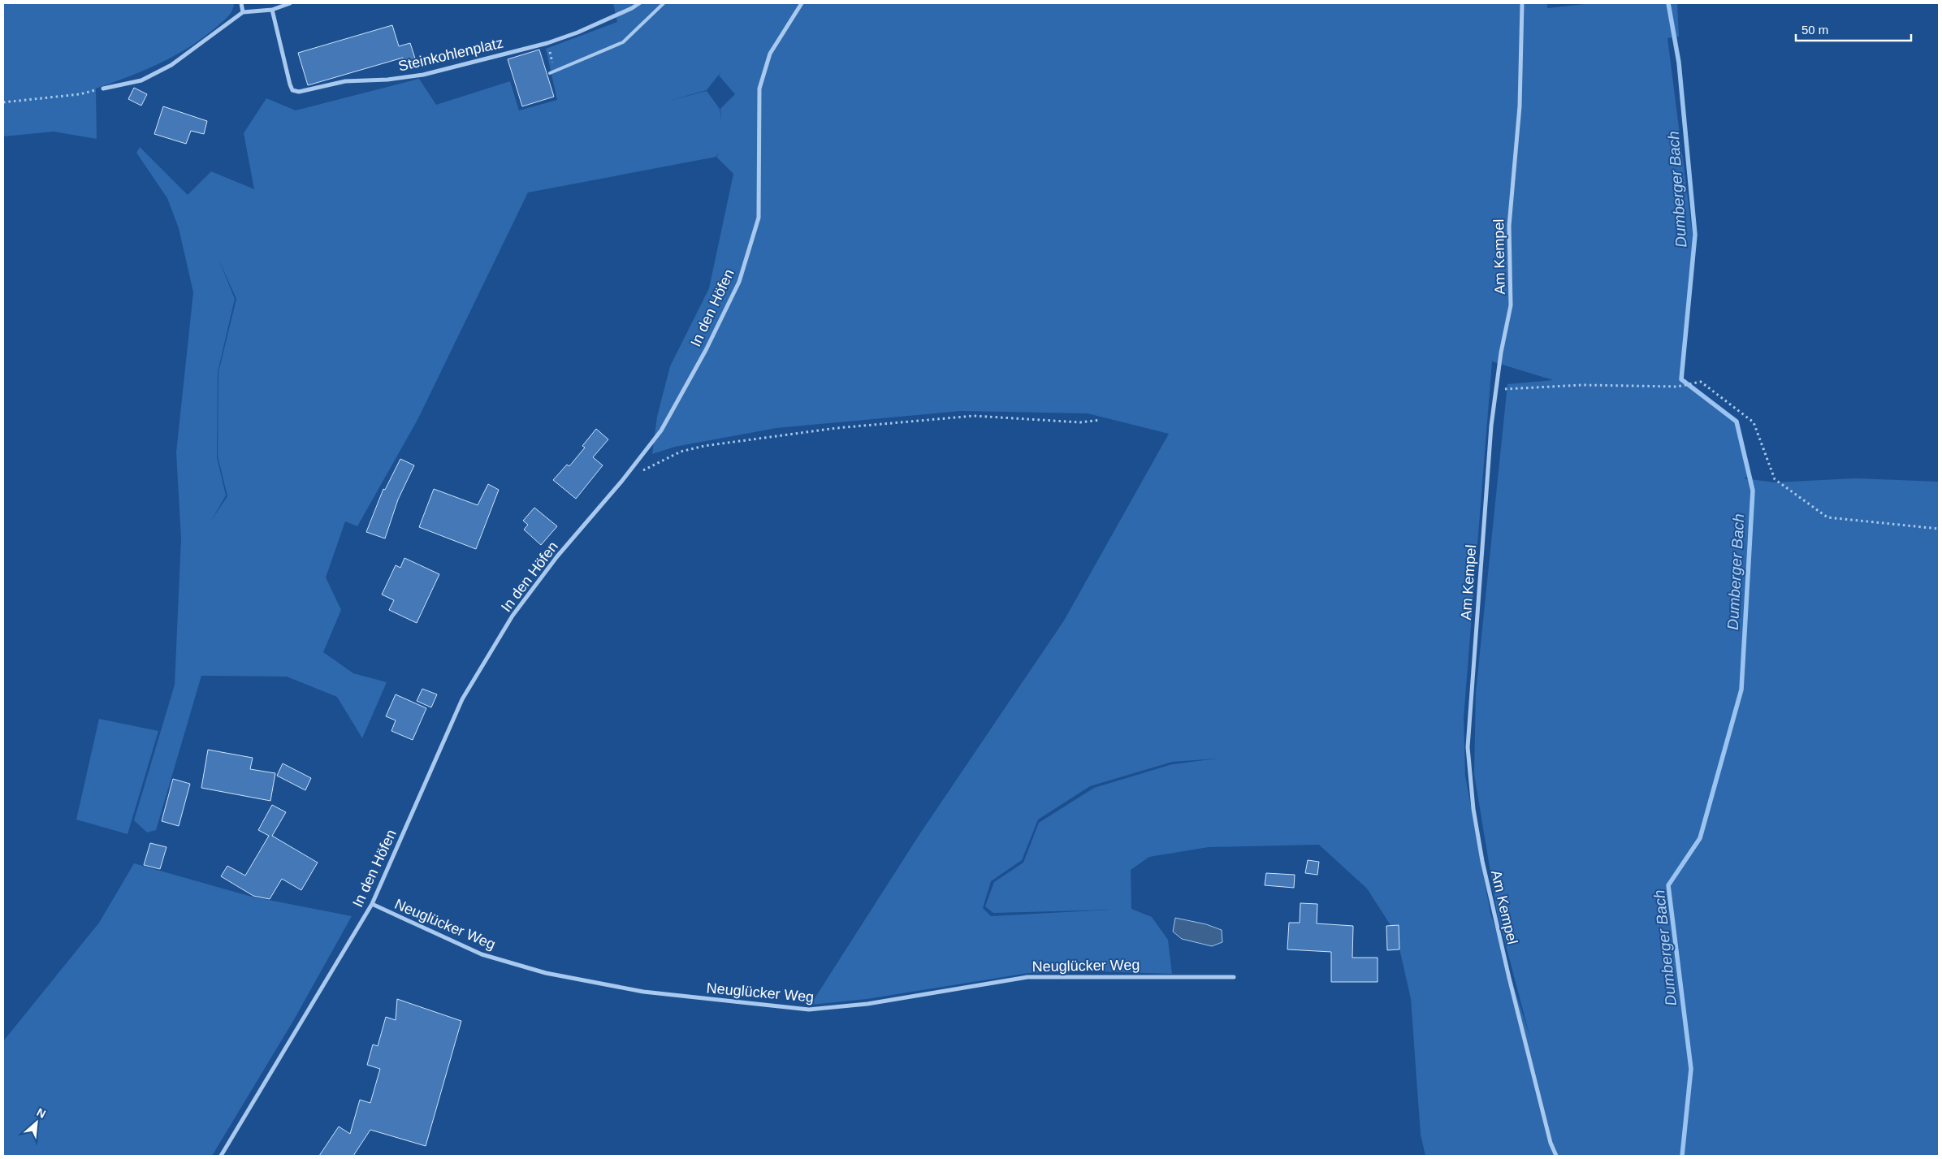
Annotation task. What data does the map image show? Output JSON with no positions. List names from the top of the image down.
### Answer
{
  "streets": {
    "street": [
      "Steinkohlenplatz",
      "Am Kempel",
      "In den Höfen",
      "Neuglücker Weg"
    ]
  },
  "crossings": [
    ["In den Höfen", "Neuglücker Weg"]
  ],
  "water": ["Dumberger Bach"],
  "scale_bar": "50 m",
  "north": "top right"
}
